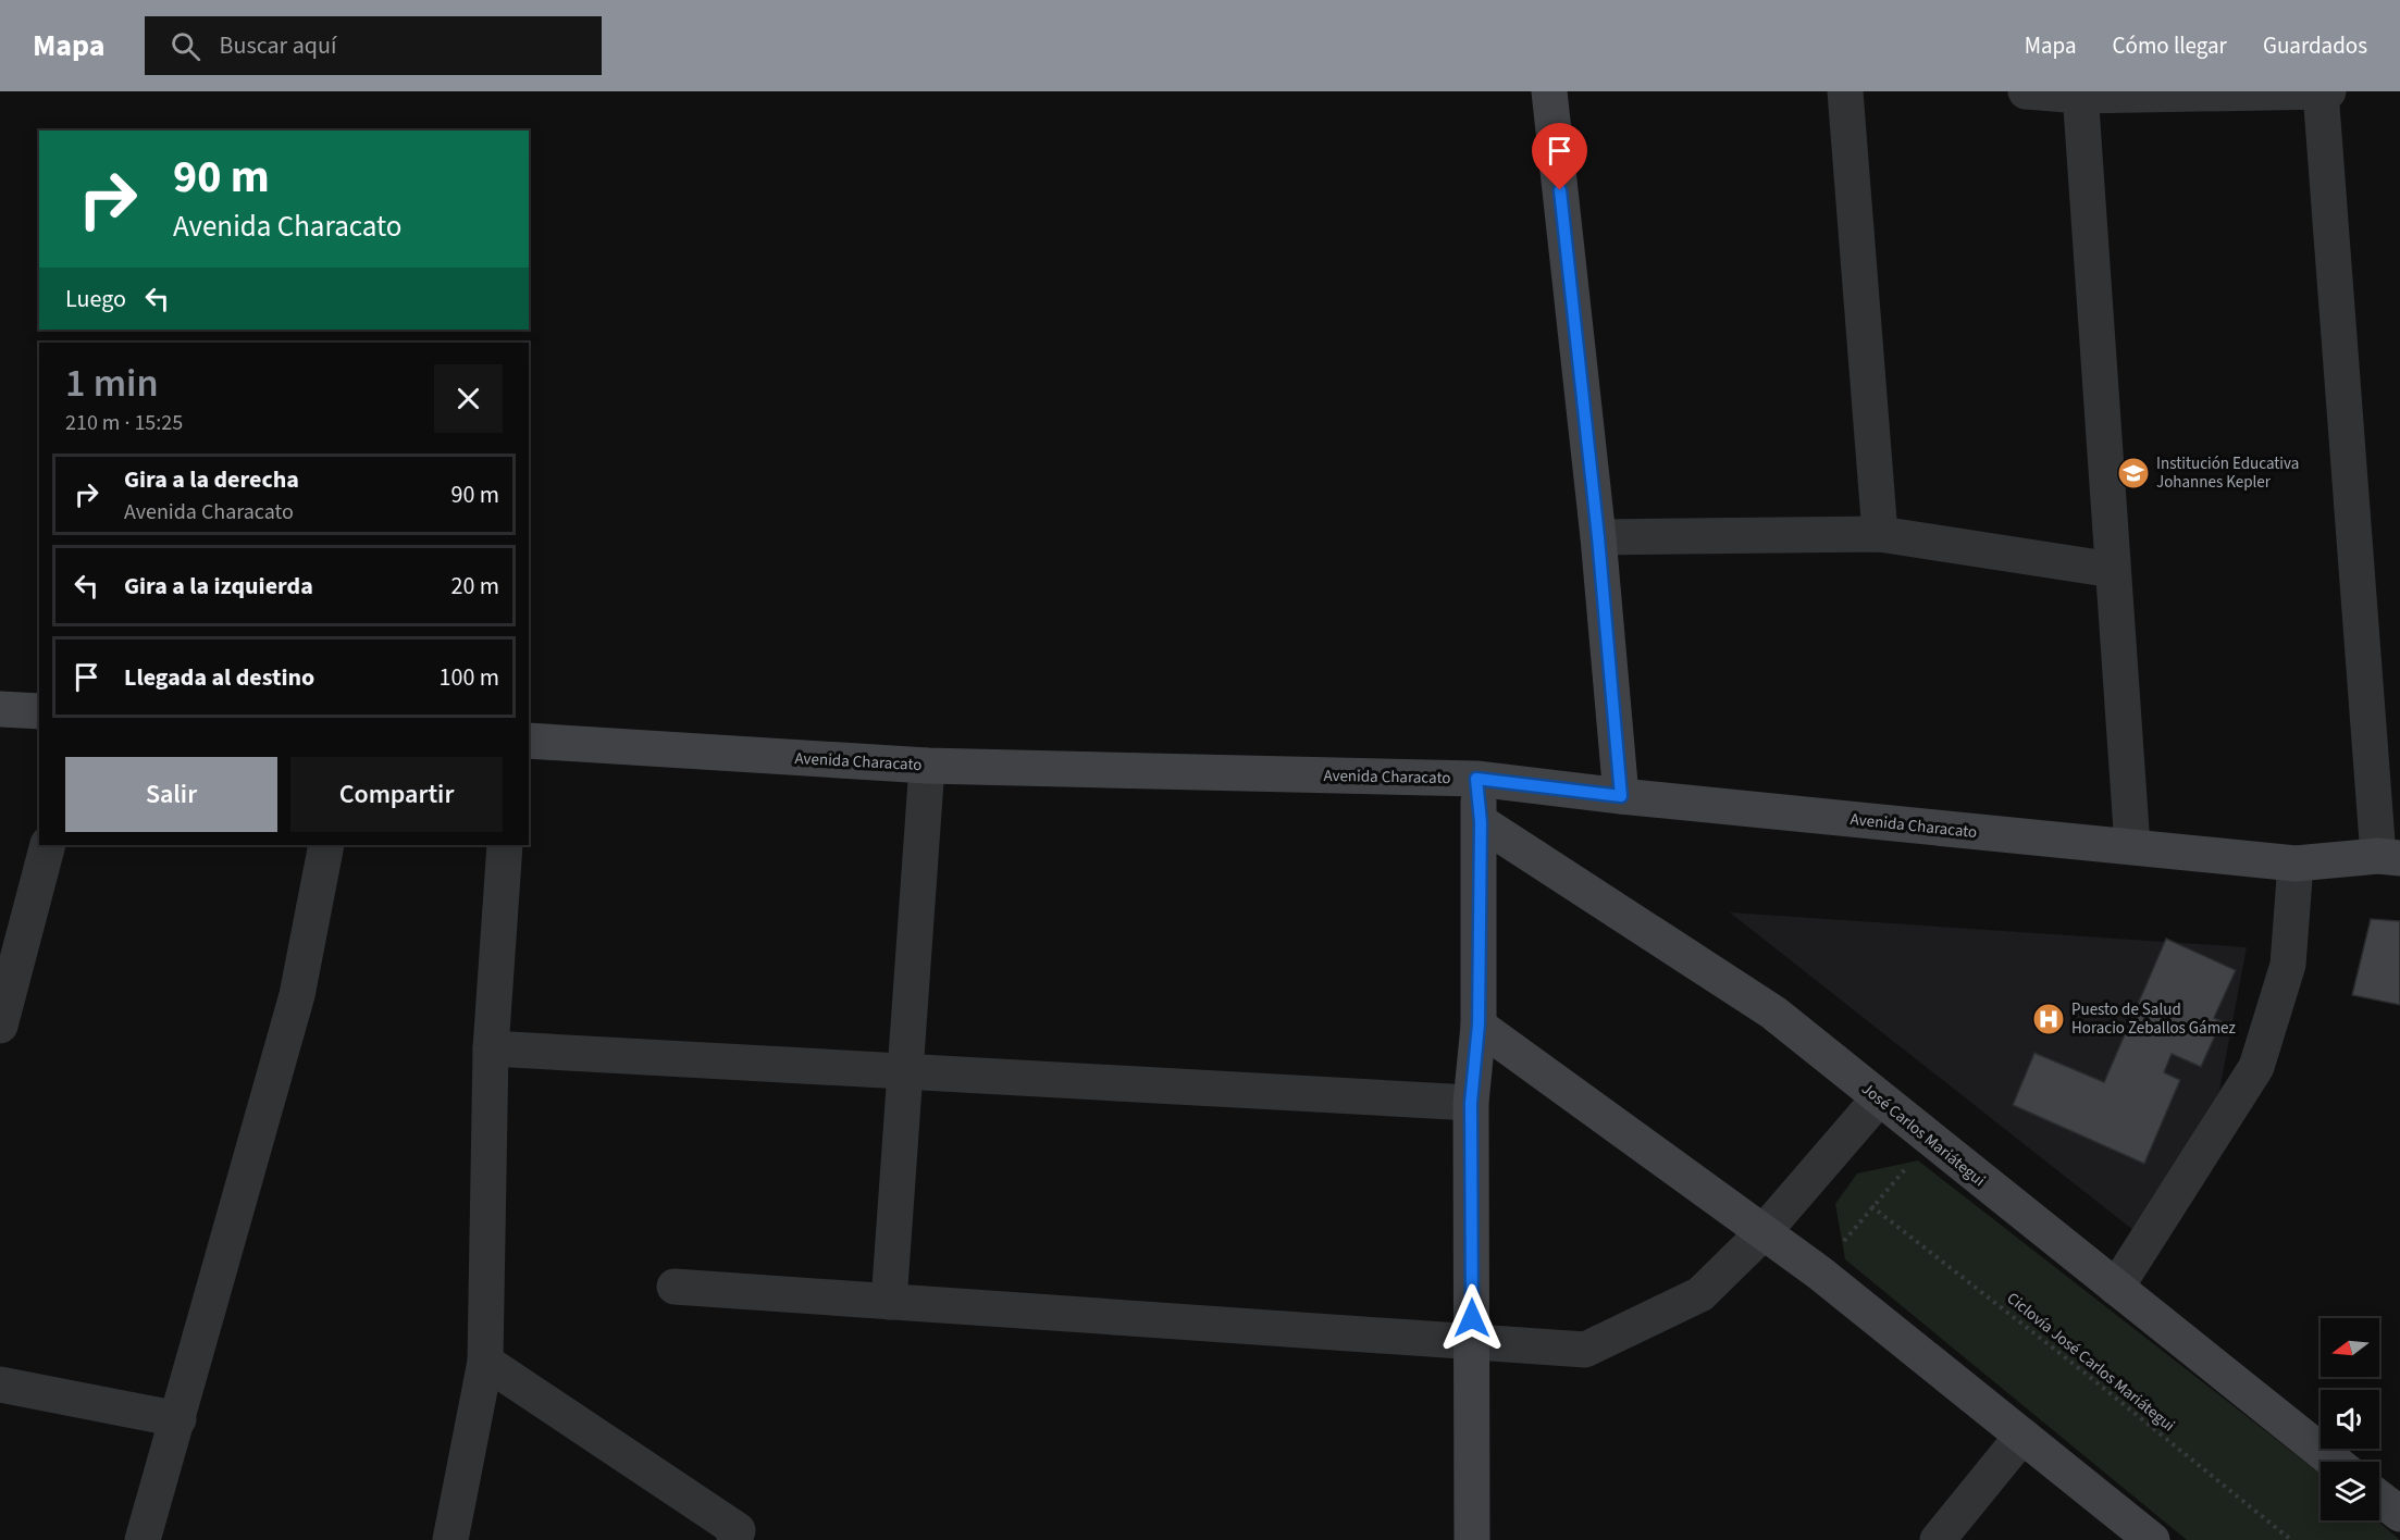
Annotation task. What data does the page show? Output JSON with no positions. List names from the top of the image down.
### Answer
{
  "streets": {
    "street": ["Avenida Characato", "José Carlos Mariátegui"],
    "path": ["Ciclovía José Carlos Mariátegui"]
  },
  "places": {
    "school or university": ["Institución Educativa Johannes Kepler"],
    "hospital": ["Puesto de Salud Horacio Zeballos Gámez"]
  },
  "north": "left",
  "page": {
    "header": "Mapa",
    "search": "Buscar aquí",
    "nav": ["Mapa", "Cómo llegar", "Guardados"],
    "turn": ["90 m", "Avenida Characato"],
    "then": "Luego",
    "heading": ["1 min", "210 m · 15:25"],
    "list": [
      {
        "name": "Gira a la derecha",
        "note": "Avenida Characato",
        "value": "90 m"
      },
      {
        "name": "Gira a la izquierda",
        "value": "20 m"
      },
      {
        "name": "Llegada al destino",
        "value": "100 m"
      }
    ],
    "buttons": ["Salir", "Compartir"]
  }
}
